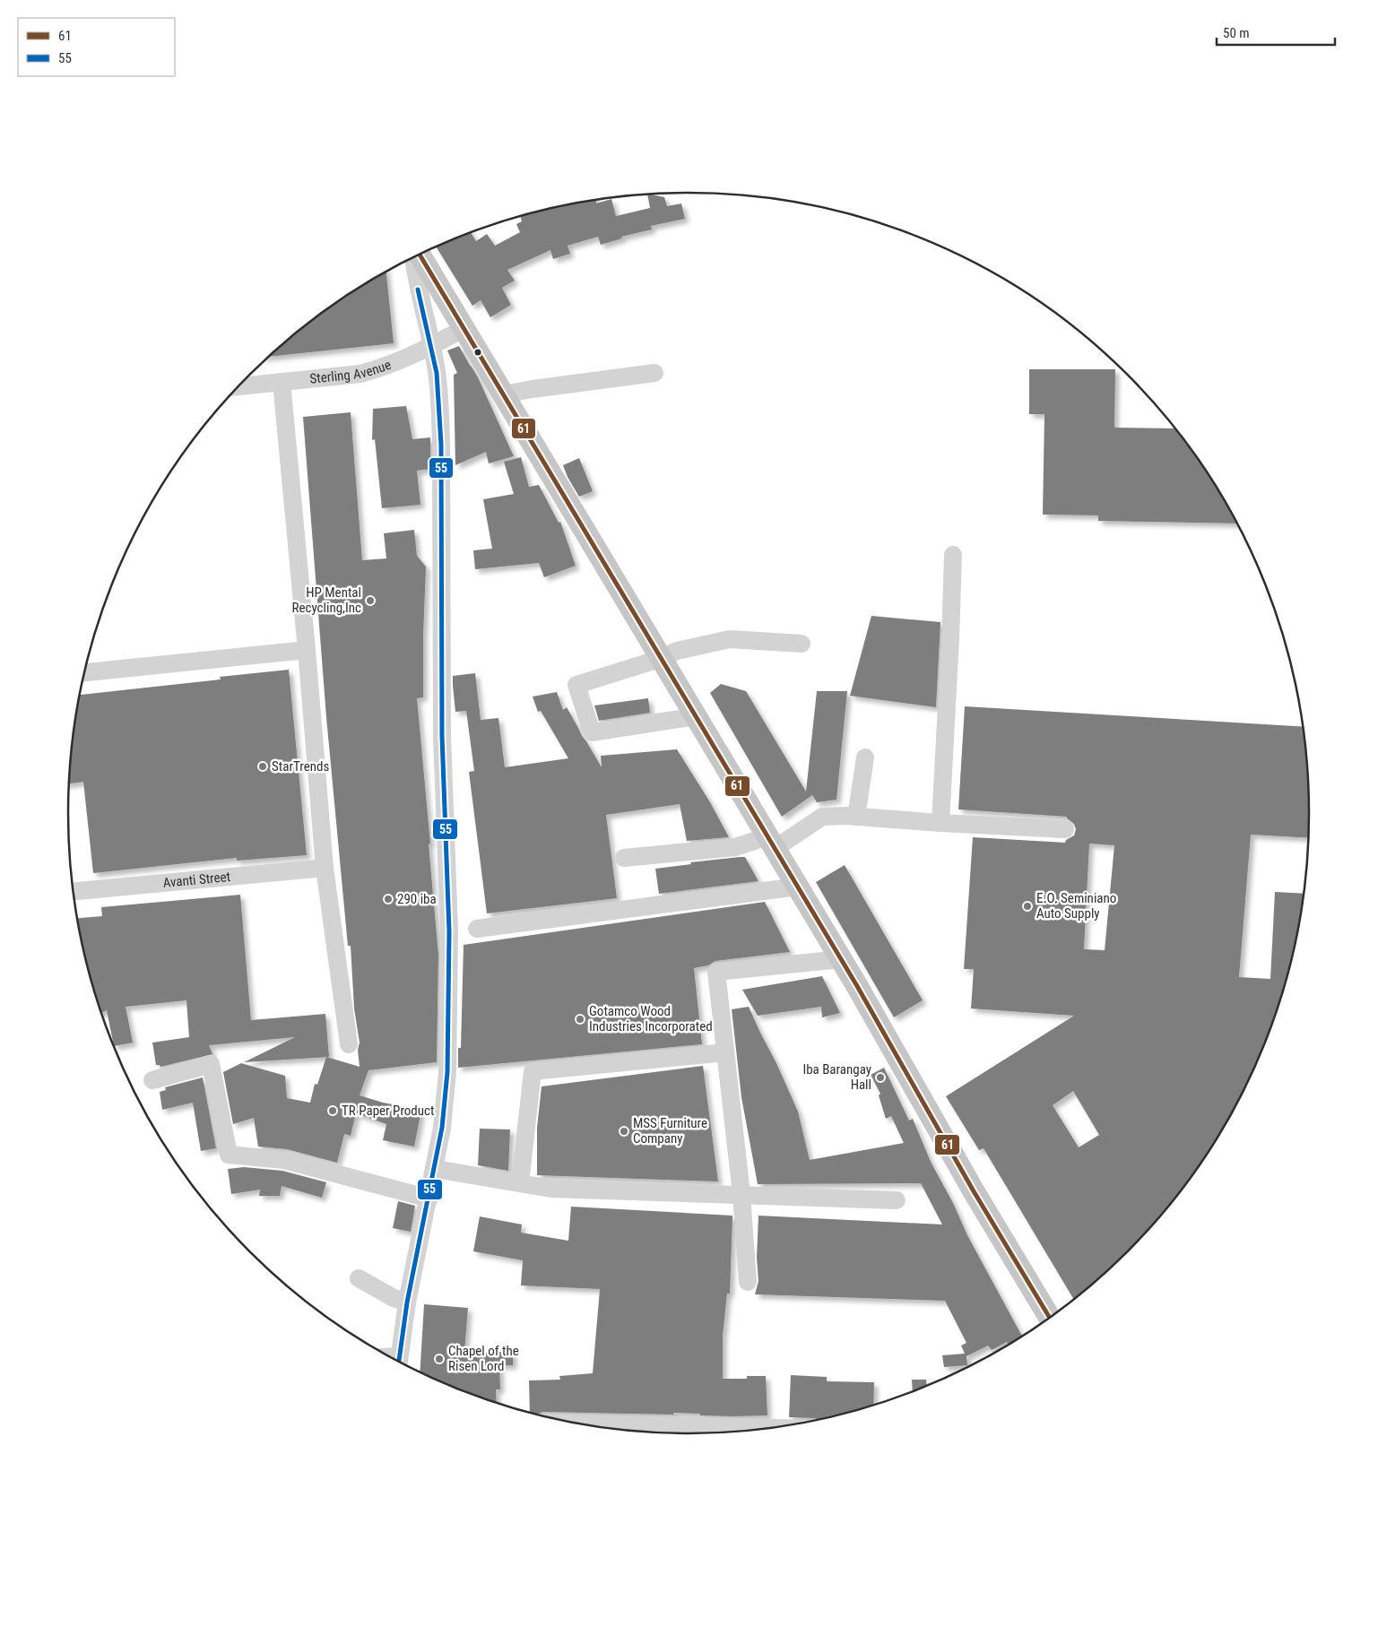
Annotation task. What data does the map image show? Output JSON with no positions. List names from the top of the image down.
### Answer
{
  "streets": {
    "street": ["Sterling Avenue", "Avanti Street"]
  },
  "places": [
    "HP Mental Recycling,Inc",
    "StarTrends",
    "290 iba",
    "E.O. Seminiano Auto Supply",
    "Gotamco Wood Industries Incorporated",
    "Iba Barangay Hall",
    "TR Paper Product",
    "MSS Furniture Company",
    "Chapel of the Risen Lord"
  ],
  "lines": ["transit line 61", "transit line 55"],
  "legend": ["61", "55"],
  "scale_bar": "50 m"
}
